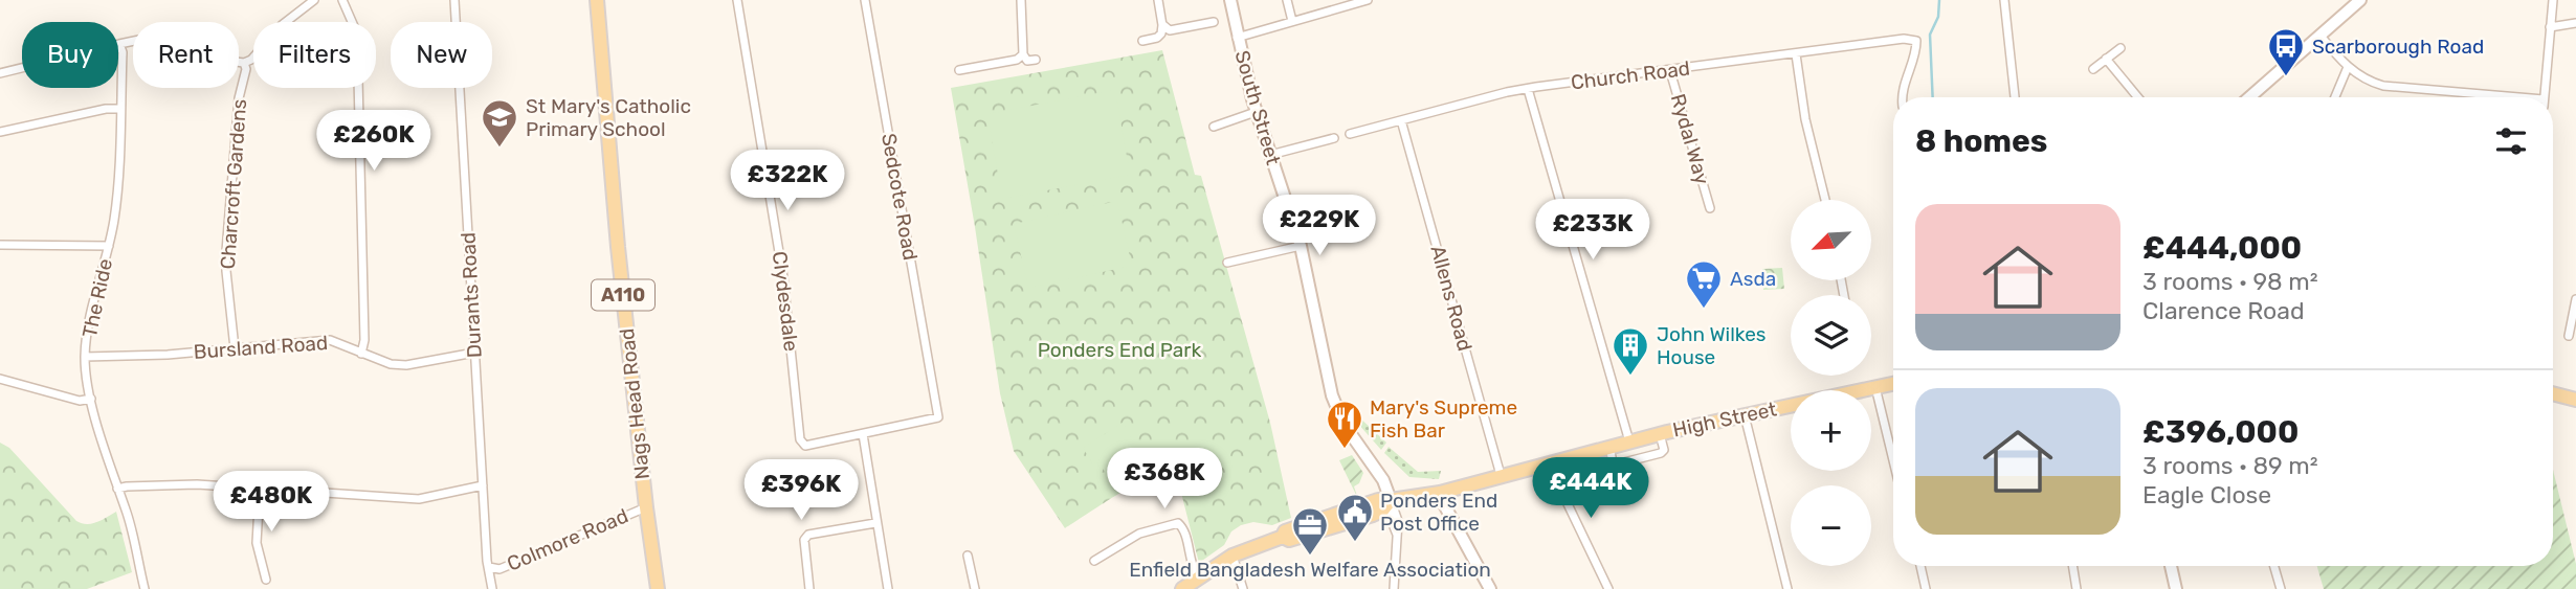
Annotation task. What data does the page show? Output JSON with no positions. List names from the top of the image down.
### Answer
{
  "streets": {
    "main road": ["A110", "Nags Head Road", "High Street"],
    "street": [
      "Church Road",
      "South Street",
      "Rydal Way",
      "Charcroft Gardens",
      "Sedcote Road",
      "Durants Road",
      "The Ride",
      "Allens Road",
      "Clydesdale",
      "Bursland Road",
      "Colmore Road"
    ]
  },
  "crossings": [
    ["Church Road", "Rydal Way"],
    ["Church Road", "Allens Road"],
    ["South Street", "High Street"],
    ["Charcroft Gardens", "Bursland Road"],
    ["Sedcote Road", "Clydesdale"],
    ["Durants Road", "Bursland Road"],
    ["Durants Road", "Colmore Road"],
    ["The Ride", "Bursland Road"],
    ["Allens Road", "High Street"],
    ["Nags Head Road", "Colmore Road"]
  ],
  "parks": ["Ponders End Park"],
  "places": {
    "bus stop": ["Scarborough Road"],
    "school or university": ["St Mary's Catholic Primary School"],
    "supermarket": ["Asda"],
    "building": ["John Wilkes House"],
    "restaurant": ["Mary's Supreme Fish Bar"],
    "public building": ["Ponders End Post Office"],
    "office": ["Enfield Bangladesh Welfare Association"]
  },
  "north": "bottom left",
  "page": {
    "chip": [
      "Buy",
      "Rent",
      "Filters",
      "New"
    ],
    "heading": "8 homes",
    "price": [
      "£260K",
      "£322K",
      "£229K",
      "£233K",
      "£368K",
      "£444K",
      "£396K",
      "£480K"
    ],
    "list": [
      {
        "name": "£444,000",
        "note": "3 rooms · 98 m² · Clarence Road"
      },
      {
        "name": "£396,000",
        "note": "3 rooms · 89 m² · Eagle Close"
      }
    ],
    "map_buttons": ["+", "−"]
  }
}
